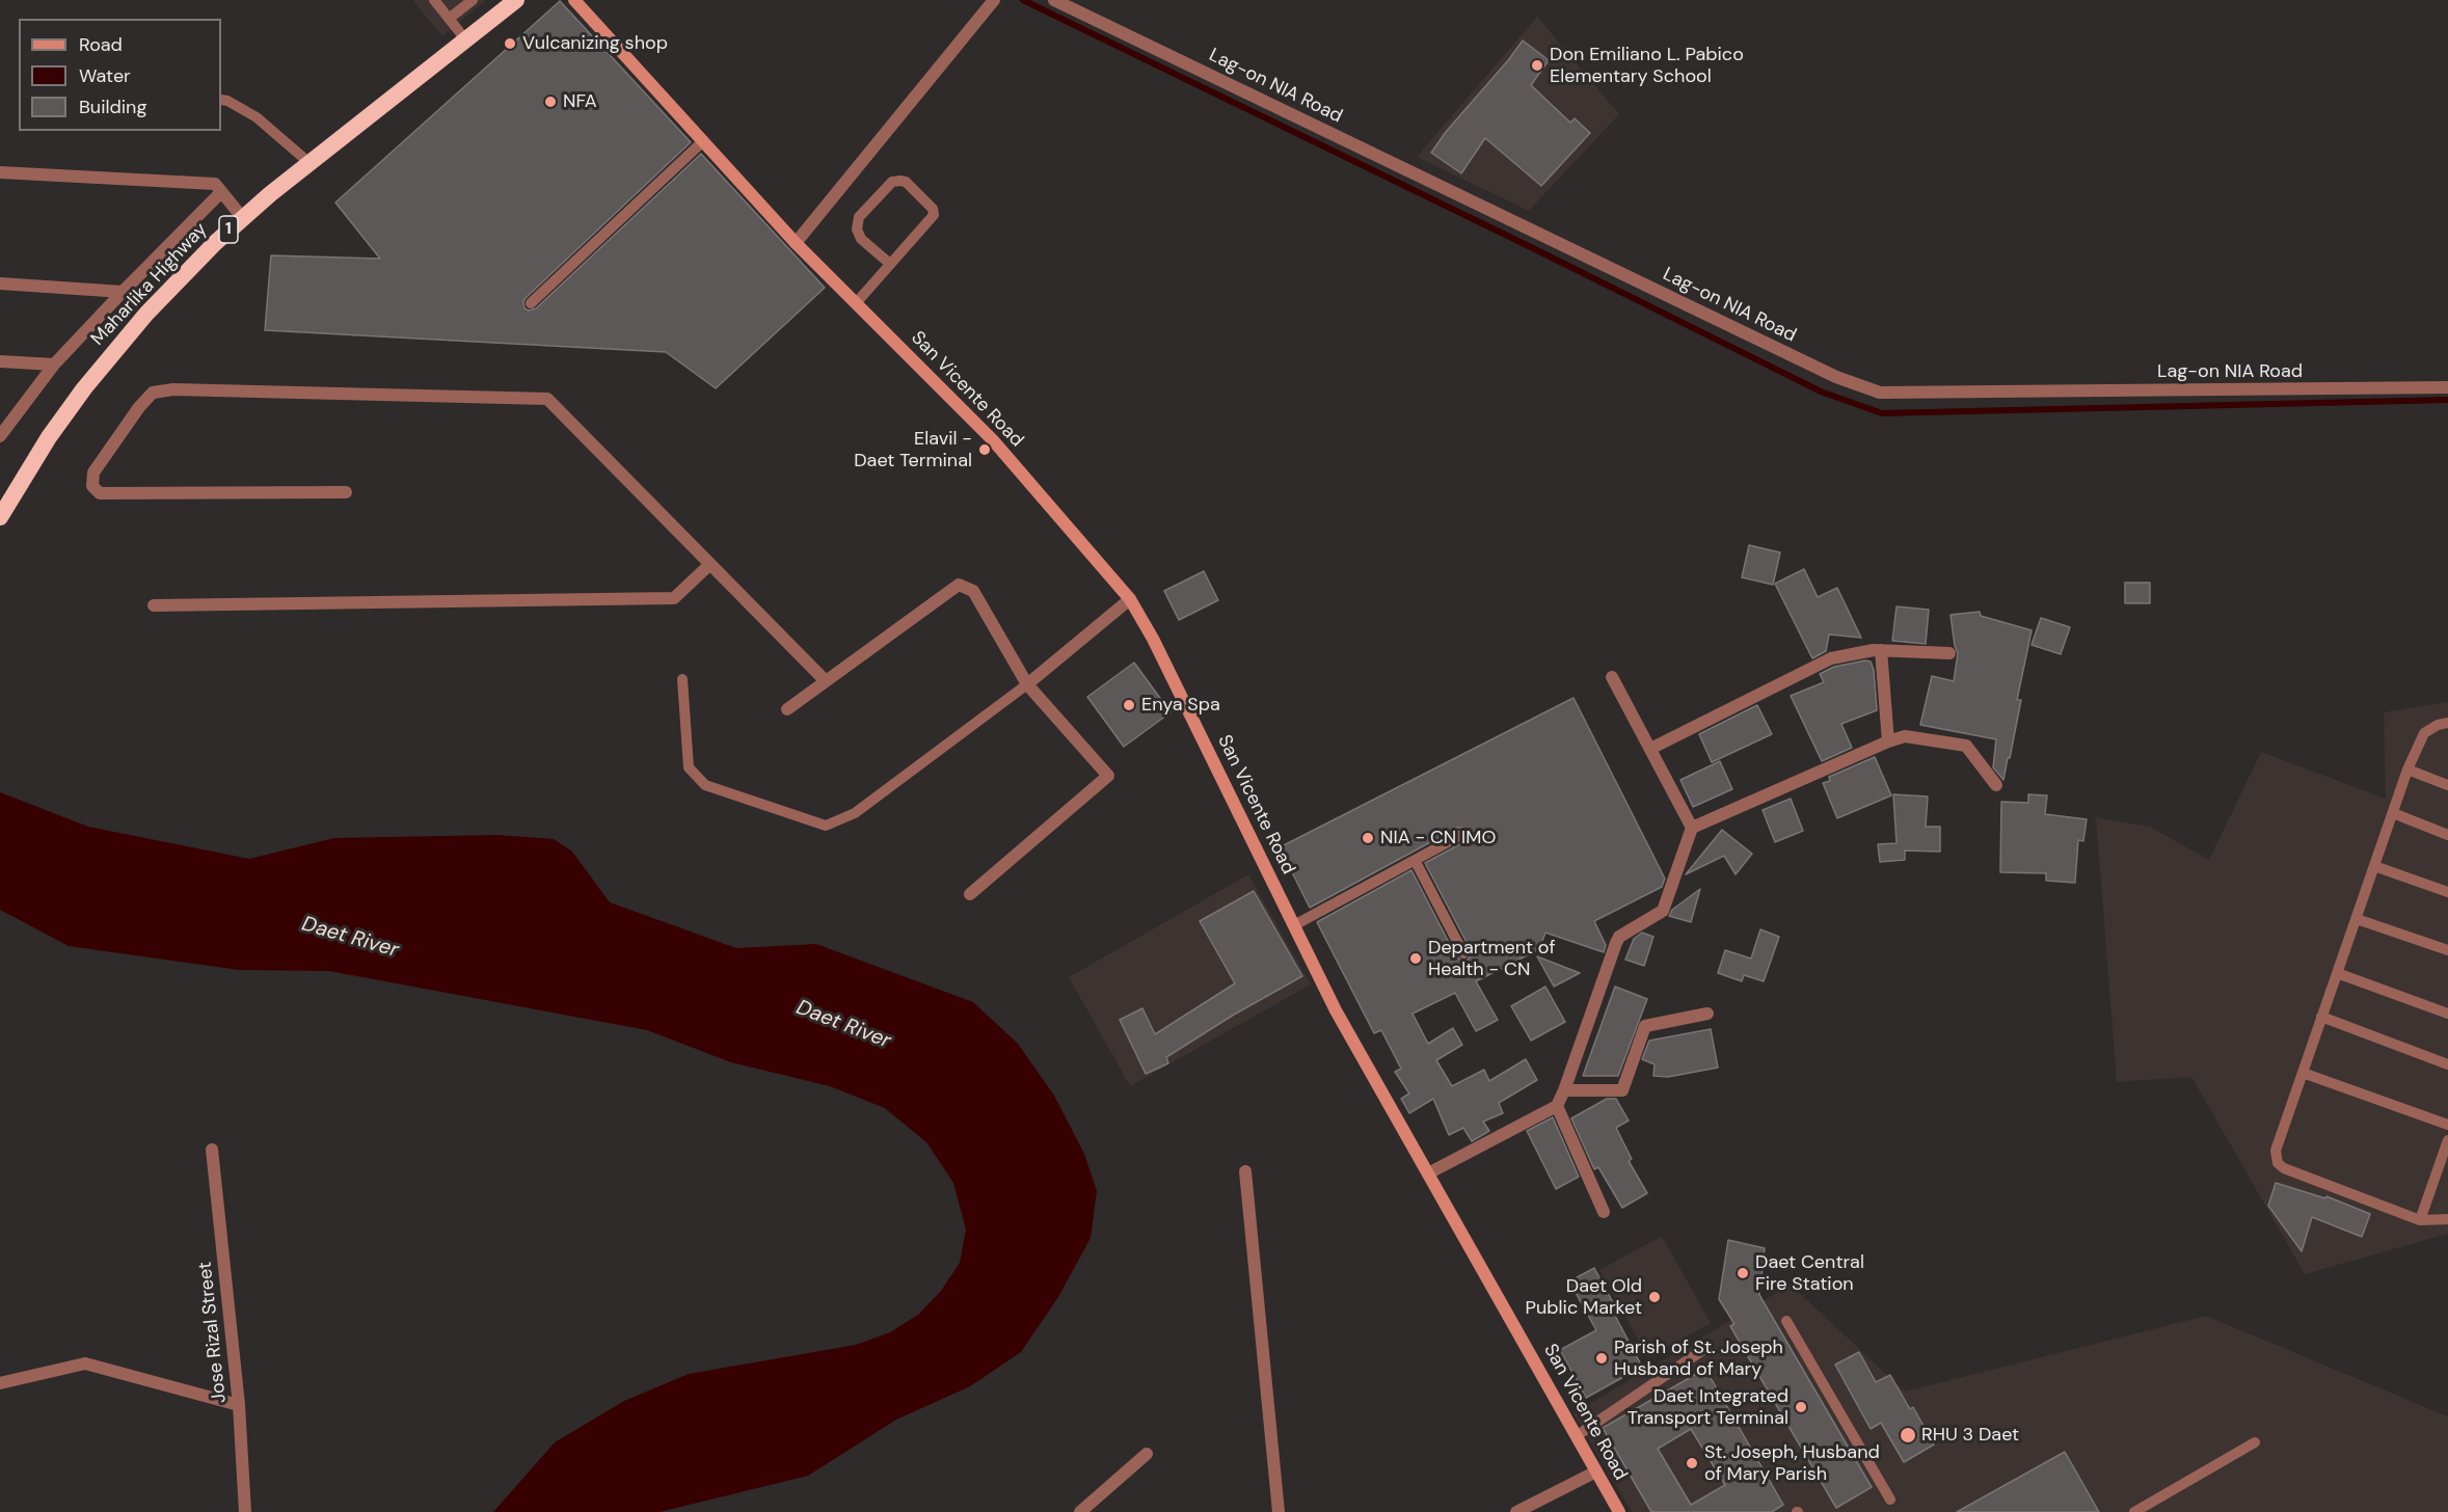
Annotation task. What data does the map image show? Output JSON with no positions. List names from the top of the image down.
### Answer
{
  "streets": {
    "highway": ["1", "Maharlika Highway"],
    "main road": ["San Vicente Road"],
    "street": ["Lag-on NIA Road", "Jose Rizal Street"]
  },
  "water": ["Daet River"],
  "places": [
    "Vulcanizing shop",
    "Don Emiliano L. Pabico Elementary School",
    "NFA",
    "Elavil - Daet Terminal",
    "Enya Spa",
    "NIA - CN IMO",
    "Department of Health - CN",
    "Daet Central Fire Station",
    "Daet Old Public Market",
    "Parish of St. Joseph Husband of Mary",
    "Daet Integrated Transport Terminal",
    "RHU 3 Daet",
    "St. Joseph, Husband of Mary Parish"
  ],
  "legend": ["Road", "Water", "Building"]
}
